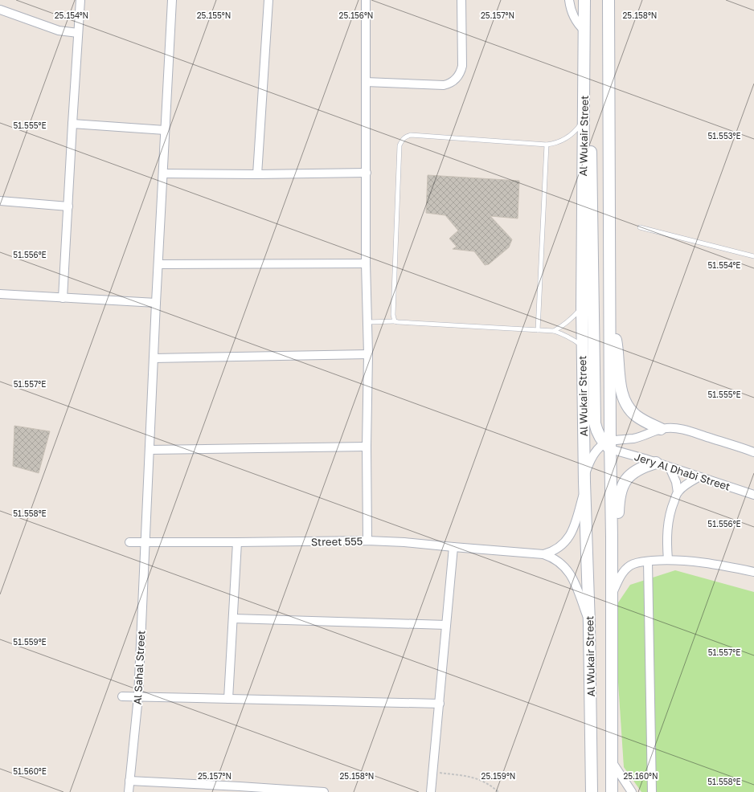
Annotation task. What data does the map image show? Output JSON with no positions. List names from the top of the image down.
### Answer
{
  "streets": {
    "main road": ["Al Wukair Street"],
    "street": ["Jery Al Dhabi Street", "Street 555", "Al Sahal Street"]
  },
  "crossings": [
    ["Al Wukair Street", "Jery Al Dhabi Street"],
    ["Al Wukair Street", "Street 555"],
    ["Street 555", "Al Sahal Street"]
  ],
  "coordinates": [
    "25.154°N",
    "25.155°N",
    "25.156°N",
    "25.157°N",
    "25.158°N",
    "51.555°E",
    "51.553°E",
    "51.556°E",
    "51.554°E",
    "51.557°E",
    "51.558°E",
    "51.559°E",
    "51.560°E",
    "25.159°N",
    "25.160°N"
  ]
}
